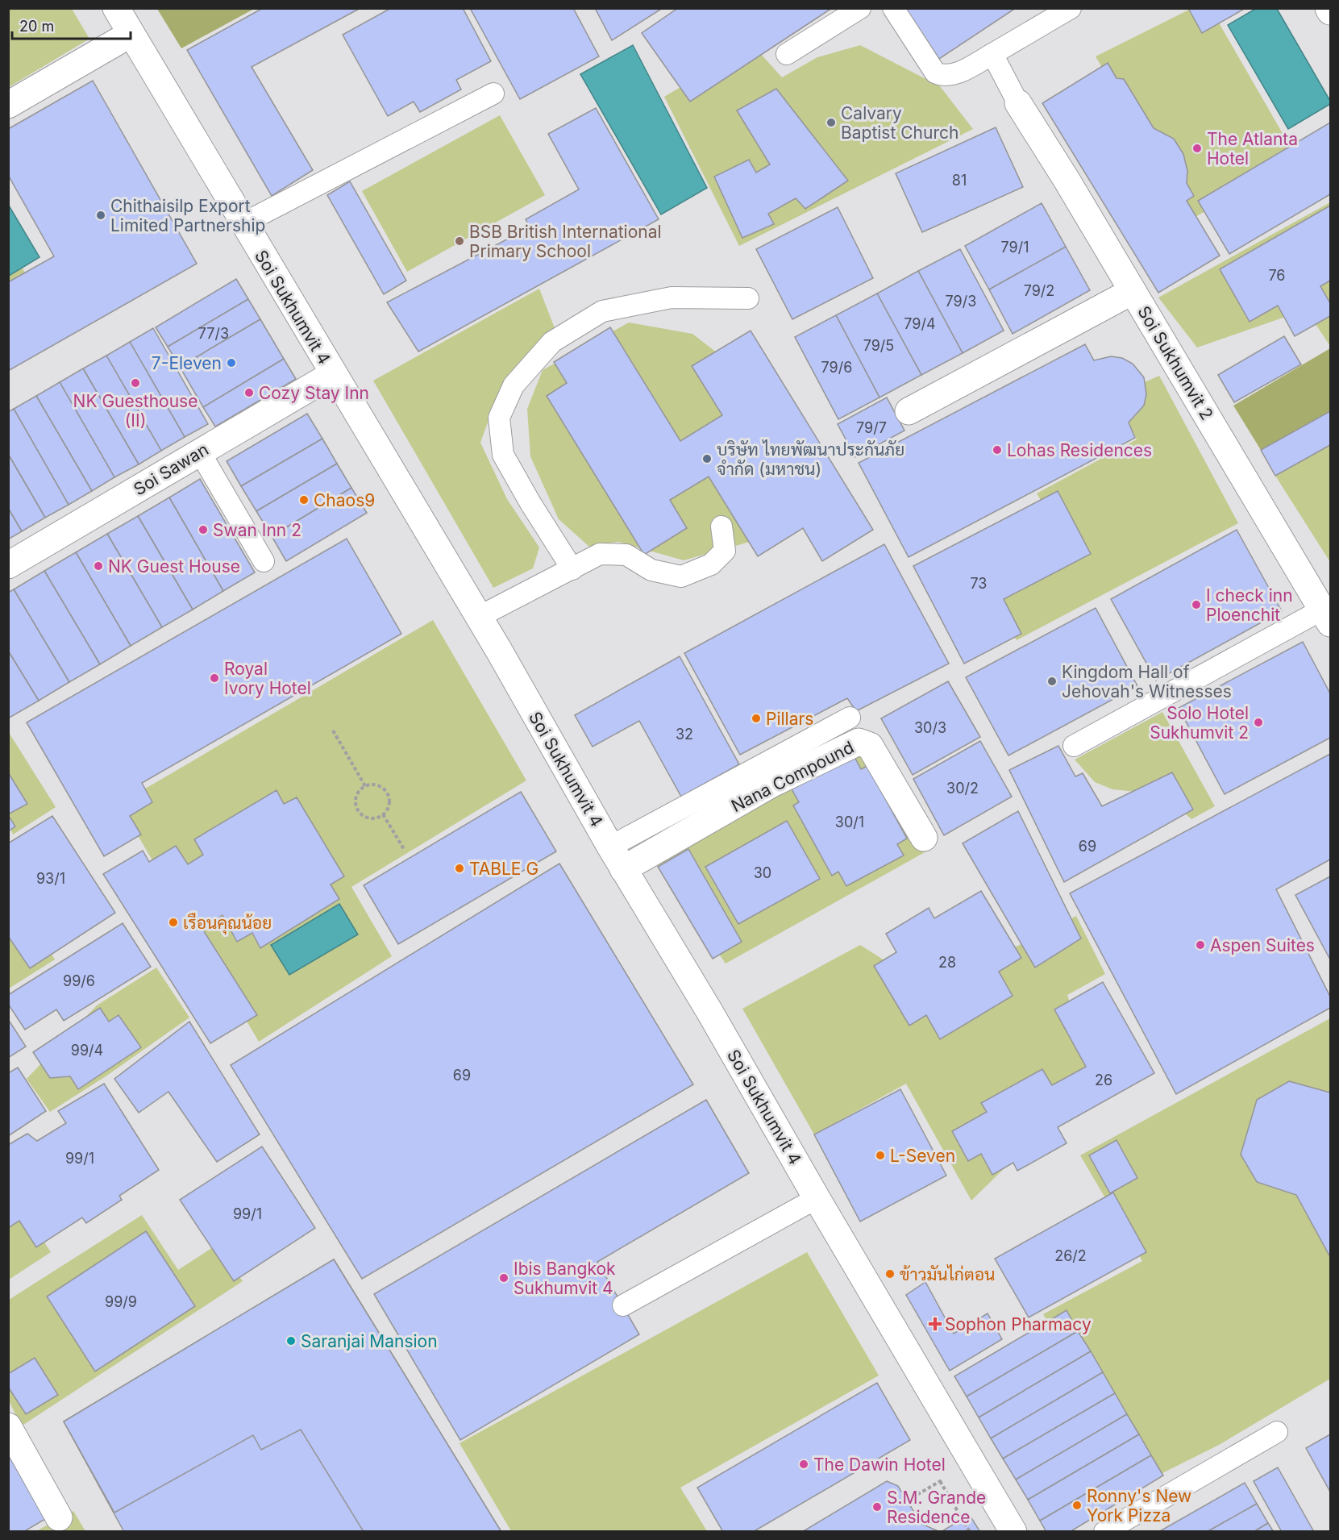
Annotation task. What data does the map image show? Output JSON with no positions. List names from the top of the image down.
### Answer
{
  "streets": {
    "street": [
      "Soi Sukhumvit 4",
      "Soi Sukhumvit 2",
      "Soi Sawan",
      "Nana Compound"
    ]
  },
  "crossings": [
    ["Soi Sukhumvit 4", "Soi Sawan"],
    ["Soi Sukhumvit 4", "Nana Compound"]
  ],
  "places": {
    "other": [
      "Calvary Baptist Church",
      "The Atlanta Hotel",
      "Chithaisilp Export Limited Partnership",
      "BSB British International Primary School",
      "7-Eleven",
      "NK Guesthouse (II)",
      "Cozy Stay Inn",
      "Lohas Residences",
      "บริษัท ไทยพัฒนาประกันภัย จำกัด (มหาชน)",
      "Chaos9",
      "Swan Inn 2",
      "NK Guest House",
      "I check inn Ploenchit",
      "Royal Ivory Hotel",
      "Kingdom Hall of Jehovah's Witnesses",
      "Pillars",
      "Solo Hotel Sukhumvit 2",
      "TABLE G",
      "เรือนคุณน้อย",
      "Aspen Suites",
      "L-Seven",
      "ข้าวมันไก่ตอน",
      "Ibis Bangkok Sukhumvit 4",
      "Saranjai Mansion",
      "The Dawin Hotel",
      "Ronny's New York Pizza",
      "S.M. Grande Residence"
    ],
    "health": ["Sophon Pharmacy"]
  },
  "house_numbers": [
    "81",
    "79/1",
    "76",
    "79/2",
    "79/3",
    "79/4",
    "77/3",
    "79/5",
    "79/6",
    "79/7",
    "73",
    "30/3",
    "32",
    "30/2",
    "30/1",
    "69",
    "30",
    "93/1",
    "28",
    "99/6",
    "99/4",
    "69",
    "26",
    "99/1",
    "99/1",
    "26/2",
    "99/9"
  ],
  "scale_bar": "20 m"
}
